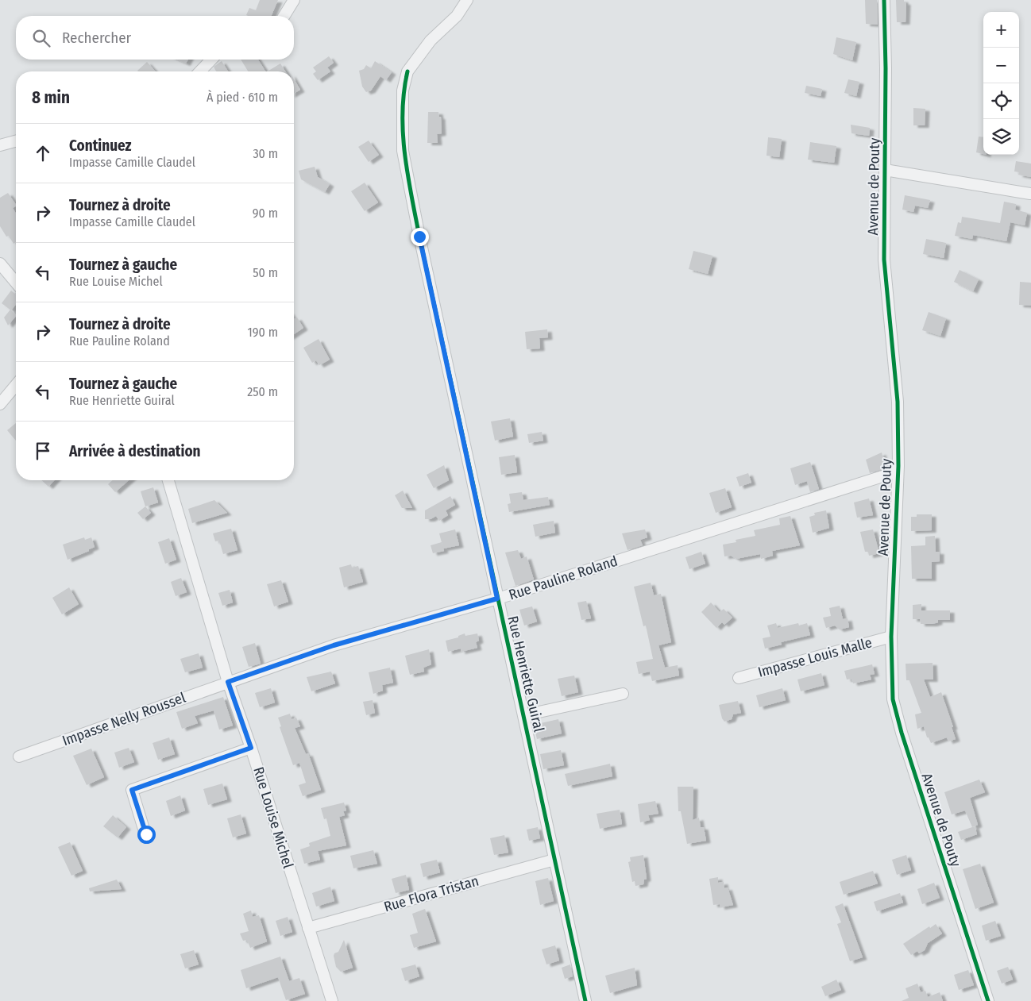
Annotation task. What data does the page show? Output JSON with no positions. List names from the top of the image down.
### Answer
{
  "streets": {
    "street": [
      "Avenue de Pouty",
      "Rue Pauline Roland",
      "Impasse Louis Malle",
      "Rue Henriette Guiral",
      "Impasse Nelly Roussel",
      "Rue Louise Michel",
      "Rue Flora Tristan"
    ]
  },
  "crossings": [
    ["Avenue de Pouty", "Rue Pauline Roland"],
    ["Avenue de Pouty", "Impasse Louis Malle"],
    ["Rue Pauline Roland", "Rue Henriette Guiral"],
    ["Rue Pauline Roland", "Impasse Nelly Roussel"],
    ["Rue Pauline Roland", "Rue Louise Michel"],
    ["Rue Henriette Guiral", "Rue Flora Tristan"],
    ["Impasse Nelly Roussel", "Rue Louise Michel"],
    ["Rue Louise Michel", "Rue Flora Tristan"]
  ],
  "page": {
    "map_buttons": ["+", "−"],
    "search": "Rechercher",
    "heading": ["8 min", "À pied · 610 m"],
    "list": [
      ["Continuez", "Impasse Camille Claudel", "30 m"],
      ["Tournez à droite", "Impasse Camille Claudel", "90 m"],
      ["Tournez à gauche", "Rue Louise Michel", "50 m"],
      ["Tournez à droite", "Rue Pauline Roland", "190 m"],
      ["Tournez à gauche", "Rue Henriette Guiral", "250 m"],
      "Arrivée à destination"
    ]
  }
}
